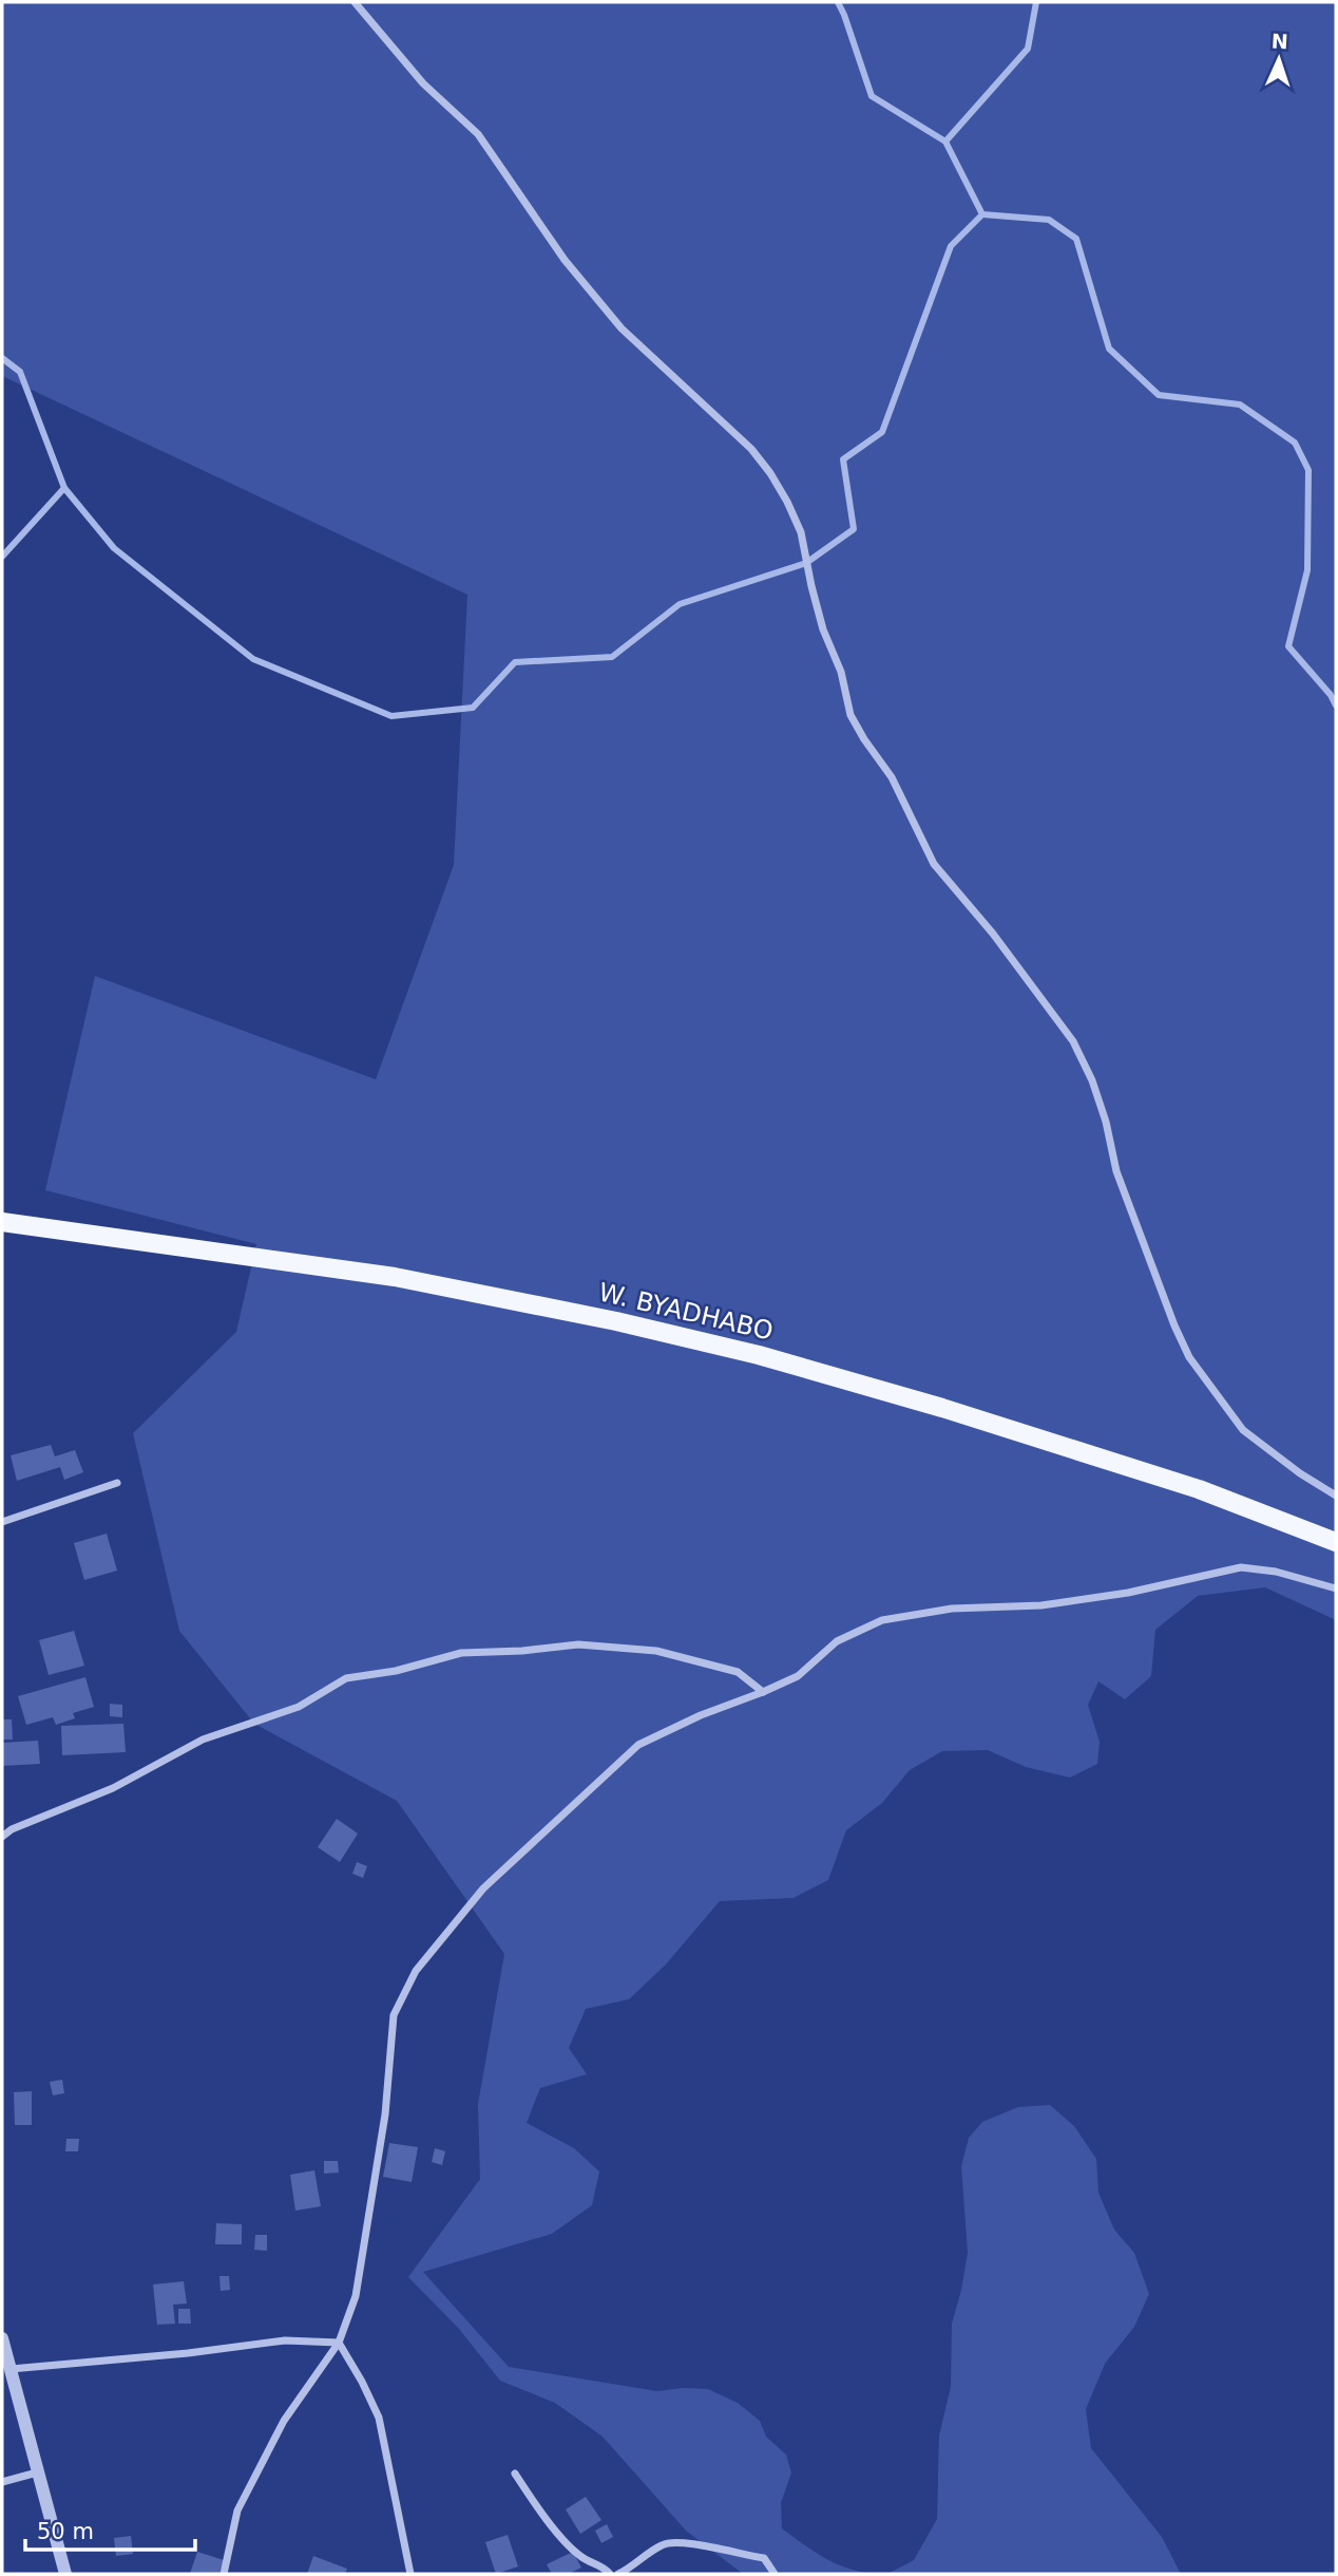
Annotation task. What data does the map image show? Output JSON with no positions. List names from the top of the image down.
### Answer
{
  "streets": {
    "main road": ["W. BYADHABO"]
  },
  "scale_bar": "50 m",
  "north": "top"
}
